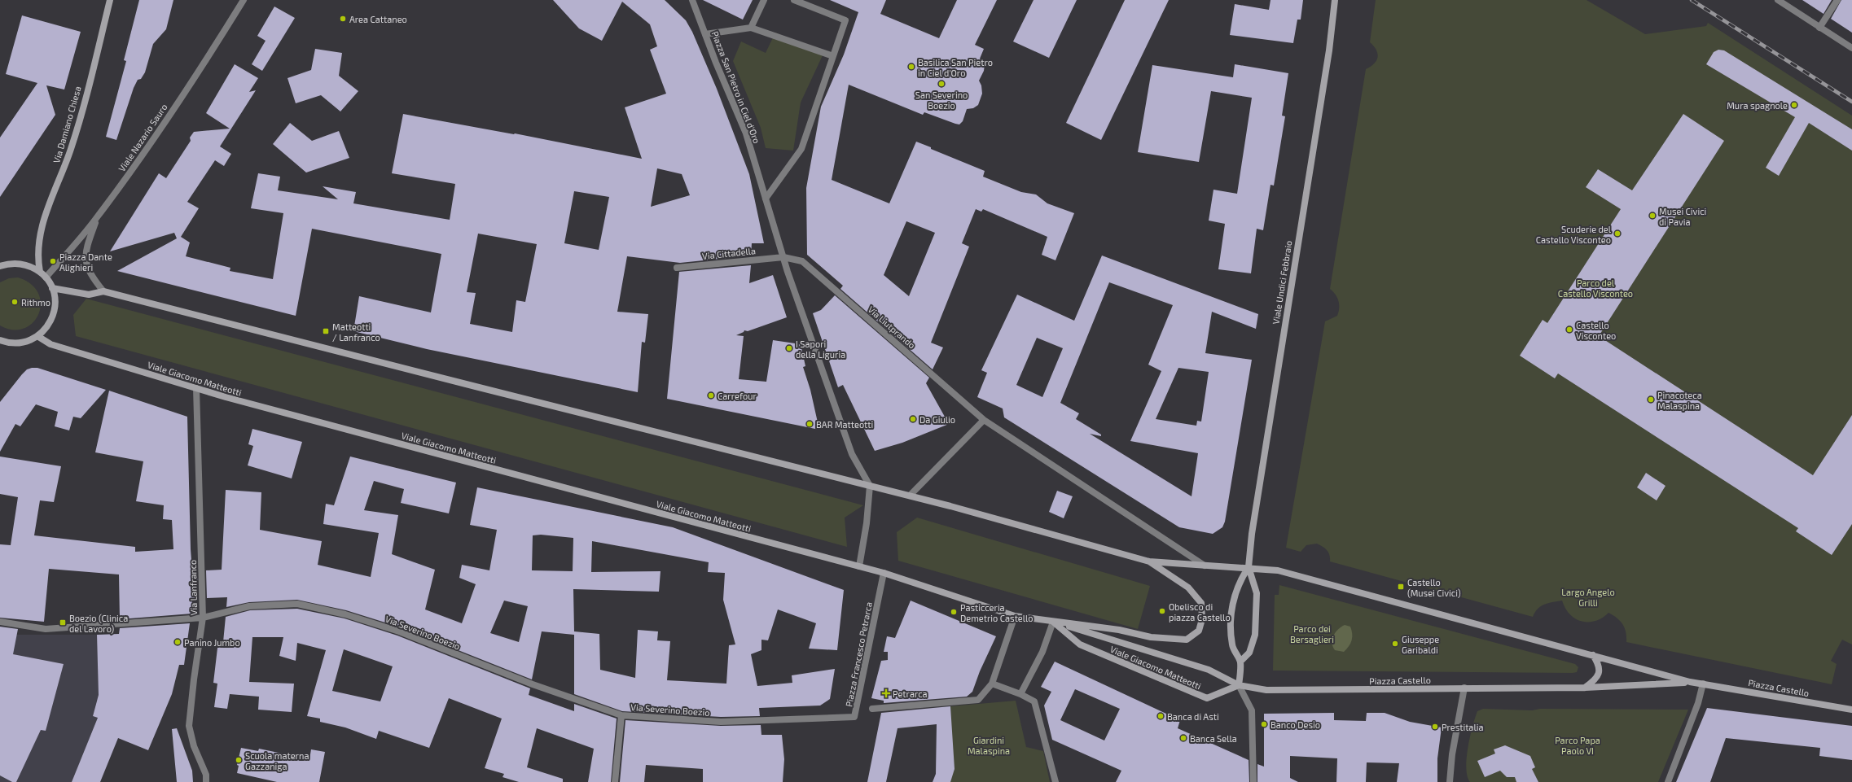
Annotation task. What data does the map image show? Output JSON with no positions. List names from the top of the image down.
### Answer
{
  "streets": {
    "street": [
      "Piazza San Pietro in Ciel d'Oro",
      "Via Damiano Chiesa",
      "Viale Nazario Sauro",
      "Via Cittadella",
      "Viale Undici Febbraio",
      "Via Liutprando",
      "Viale Giacomo Matteotti",
      "Via Lanfranco",
      "Via Severino Boezio",
      "Piazza Francesco Petrarca",
      "Piazza Castello"
    ]
  },
  "crossings": [
    ["Piazza San Pietro in Ciel d'Oro", "Via Cittadella"],
    ["Piazza San Pietro in Ciel d'Oro", "Via Liutprando"],
    ["Piazza San Pietro in Ciel d'Oro", "Viale Giacomo Matteotti"],
    ["Via Cittadella", "Via Liutprando"],
    ["Viale Undici Febbraio", "Viale Giacomo Matteotti"],
    ["Viale Undici Febbraio", "Piazza Castello"],
    ["Viale Giacomo Matteotti", "Via Lanfranco"],
    ["Viale Giacomo Matteotti", "Piazza Francesco Petrarca"],
    ["Viale Giacomo Matteotti", "Piazza Castello"],
    ["Via Lanfranco", "Via Severino Boezio"],
    ["Via Severino Boezio", "Piazza Francesco Petrarca"]
  ],
  "parks": [
    "Parco del Castello Visconteo",
    "Largo Angelo Grilli",
    "Parco dei Bersaglieri",
    "Giardini Malaspina",
    "Parco Papa Paolo VI"
  ],
  "places": {
    "other": [
      "Area Cattaneo",
      "Basilica San Pietro in Ciel d'Oro",
      "San Severino Boezio",
      "Mura spagnole",
      "Musei Civici di Pavia",
      "Scuderie del Castello Visconteo",
      "Piazza Dante Alighieri",
      "Rithmo",
      "Castello Visconteo",
      "I Sapori della Liguria",
      "Carrefour",
      "Pinacoteca Malaspina",
      "Da Giulio",
      "BAR Matteotti",
      "Obelisco di piazza Castello",
      "Pasticceria Demetrio Castello",
      "Panino Jumbo",
      "Giuseppe Garibaldi",
      "Banca di Asti",
      "Banco Desio",
      "Prestitalia",
      "Banca Sella",
      "Scuola materna Gazzaniga"
    ],
    "transit": ["Matteotti / Lanfranco", "Castello (Musei Civici)", "Boezio (Clinica del Lavoro)"],
    "health": ["Petrarca"]
  }
}
